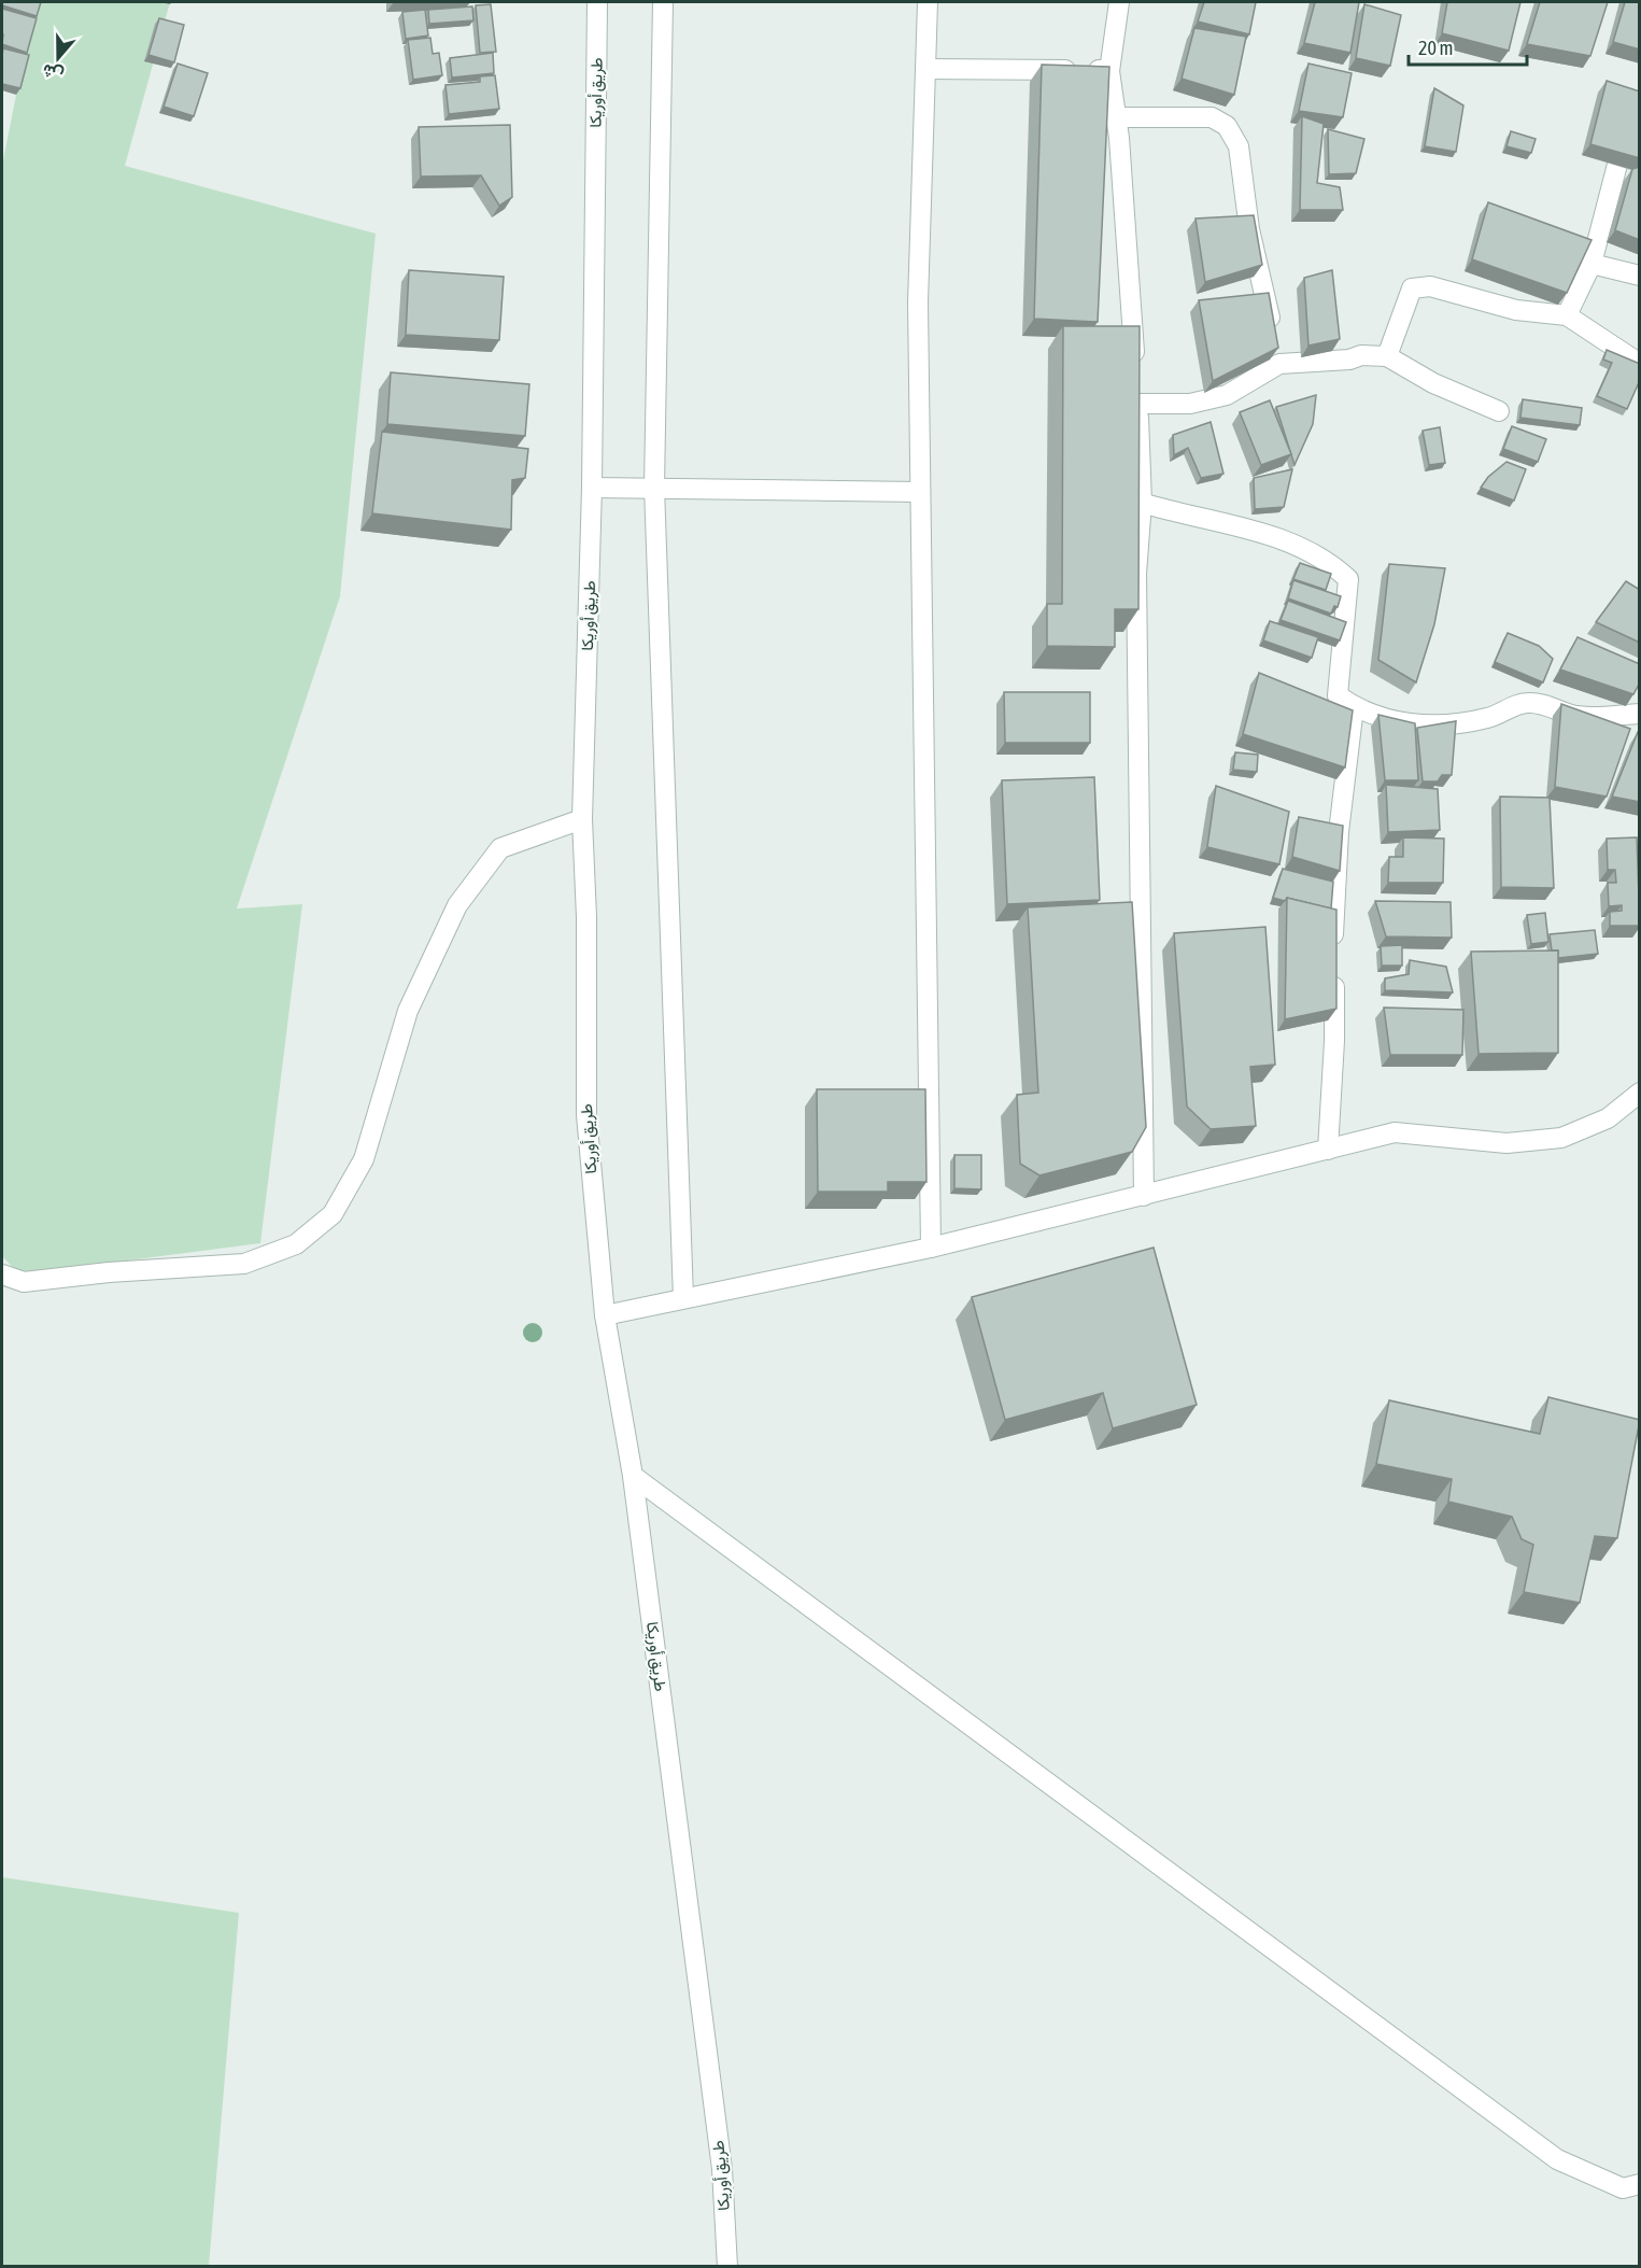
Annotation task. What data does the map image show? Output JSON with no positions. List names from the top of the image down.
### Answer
{
  "streets": {
    "street": ["طريق أوريكا"]
  },
  "scale_bar": "20 m",
  "north": "bottom"
}
